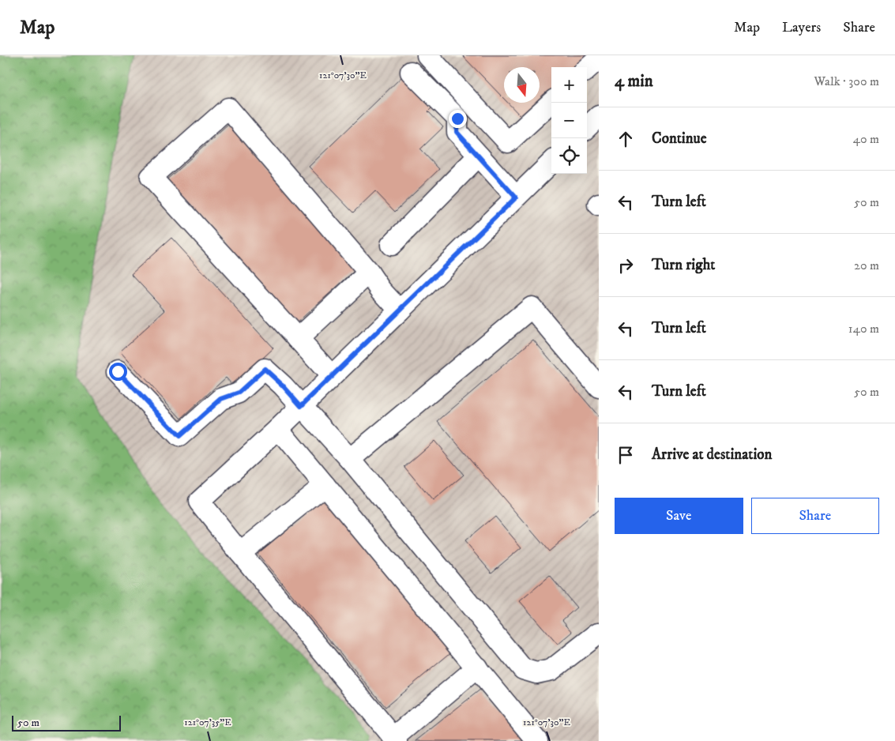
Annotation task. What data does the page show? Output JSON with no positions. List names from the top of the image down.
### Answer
{
  "scale_bar": "50 m",
  "north": "bottom",
  "page": {
    "header": "Map",
    "nav": ["Map", "Layers", "Share"],
    "heading": ["4 min", "Walk · 300 m"],
    "map_buttons": ["+", "−"],
    "list": [
      ["Continue", "40 m"],
      ["Turn left", "50 m"],
      ["Turn right", "20 m"],
      ["Turn left", "140 m"],
      ["Turn left", "50 m"],
      "Arrive at destination"
    ],
    "buttons": ["Save", "Share"],
    "scale": "50 m"
  },
  "coordinates": ["121°07'30\"E", "121°07'35\"E"]
}
